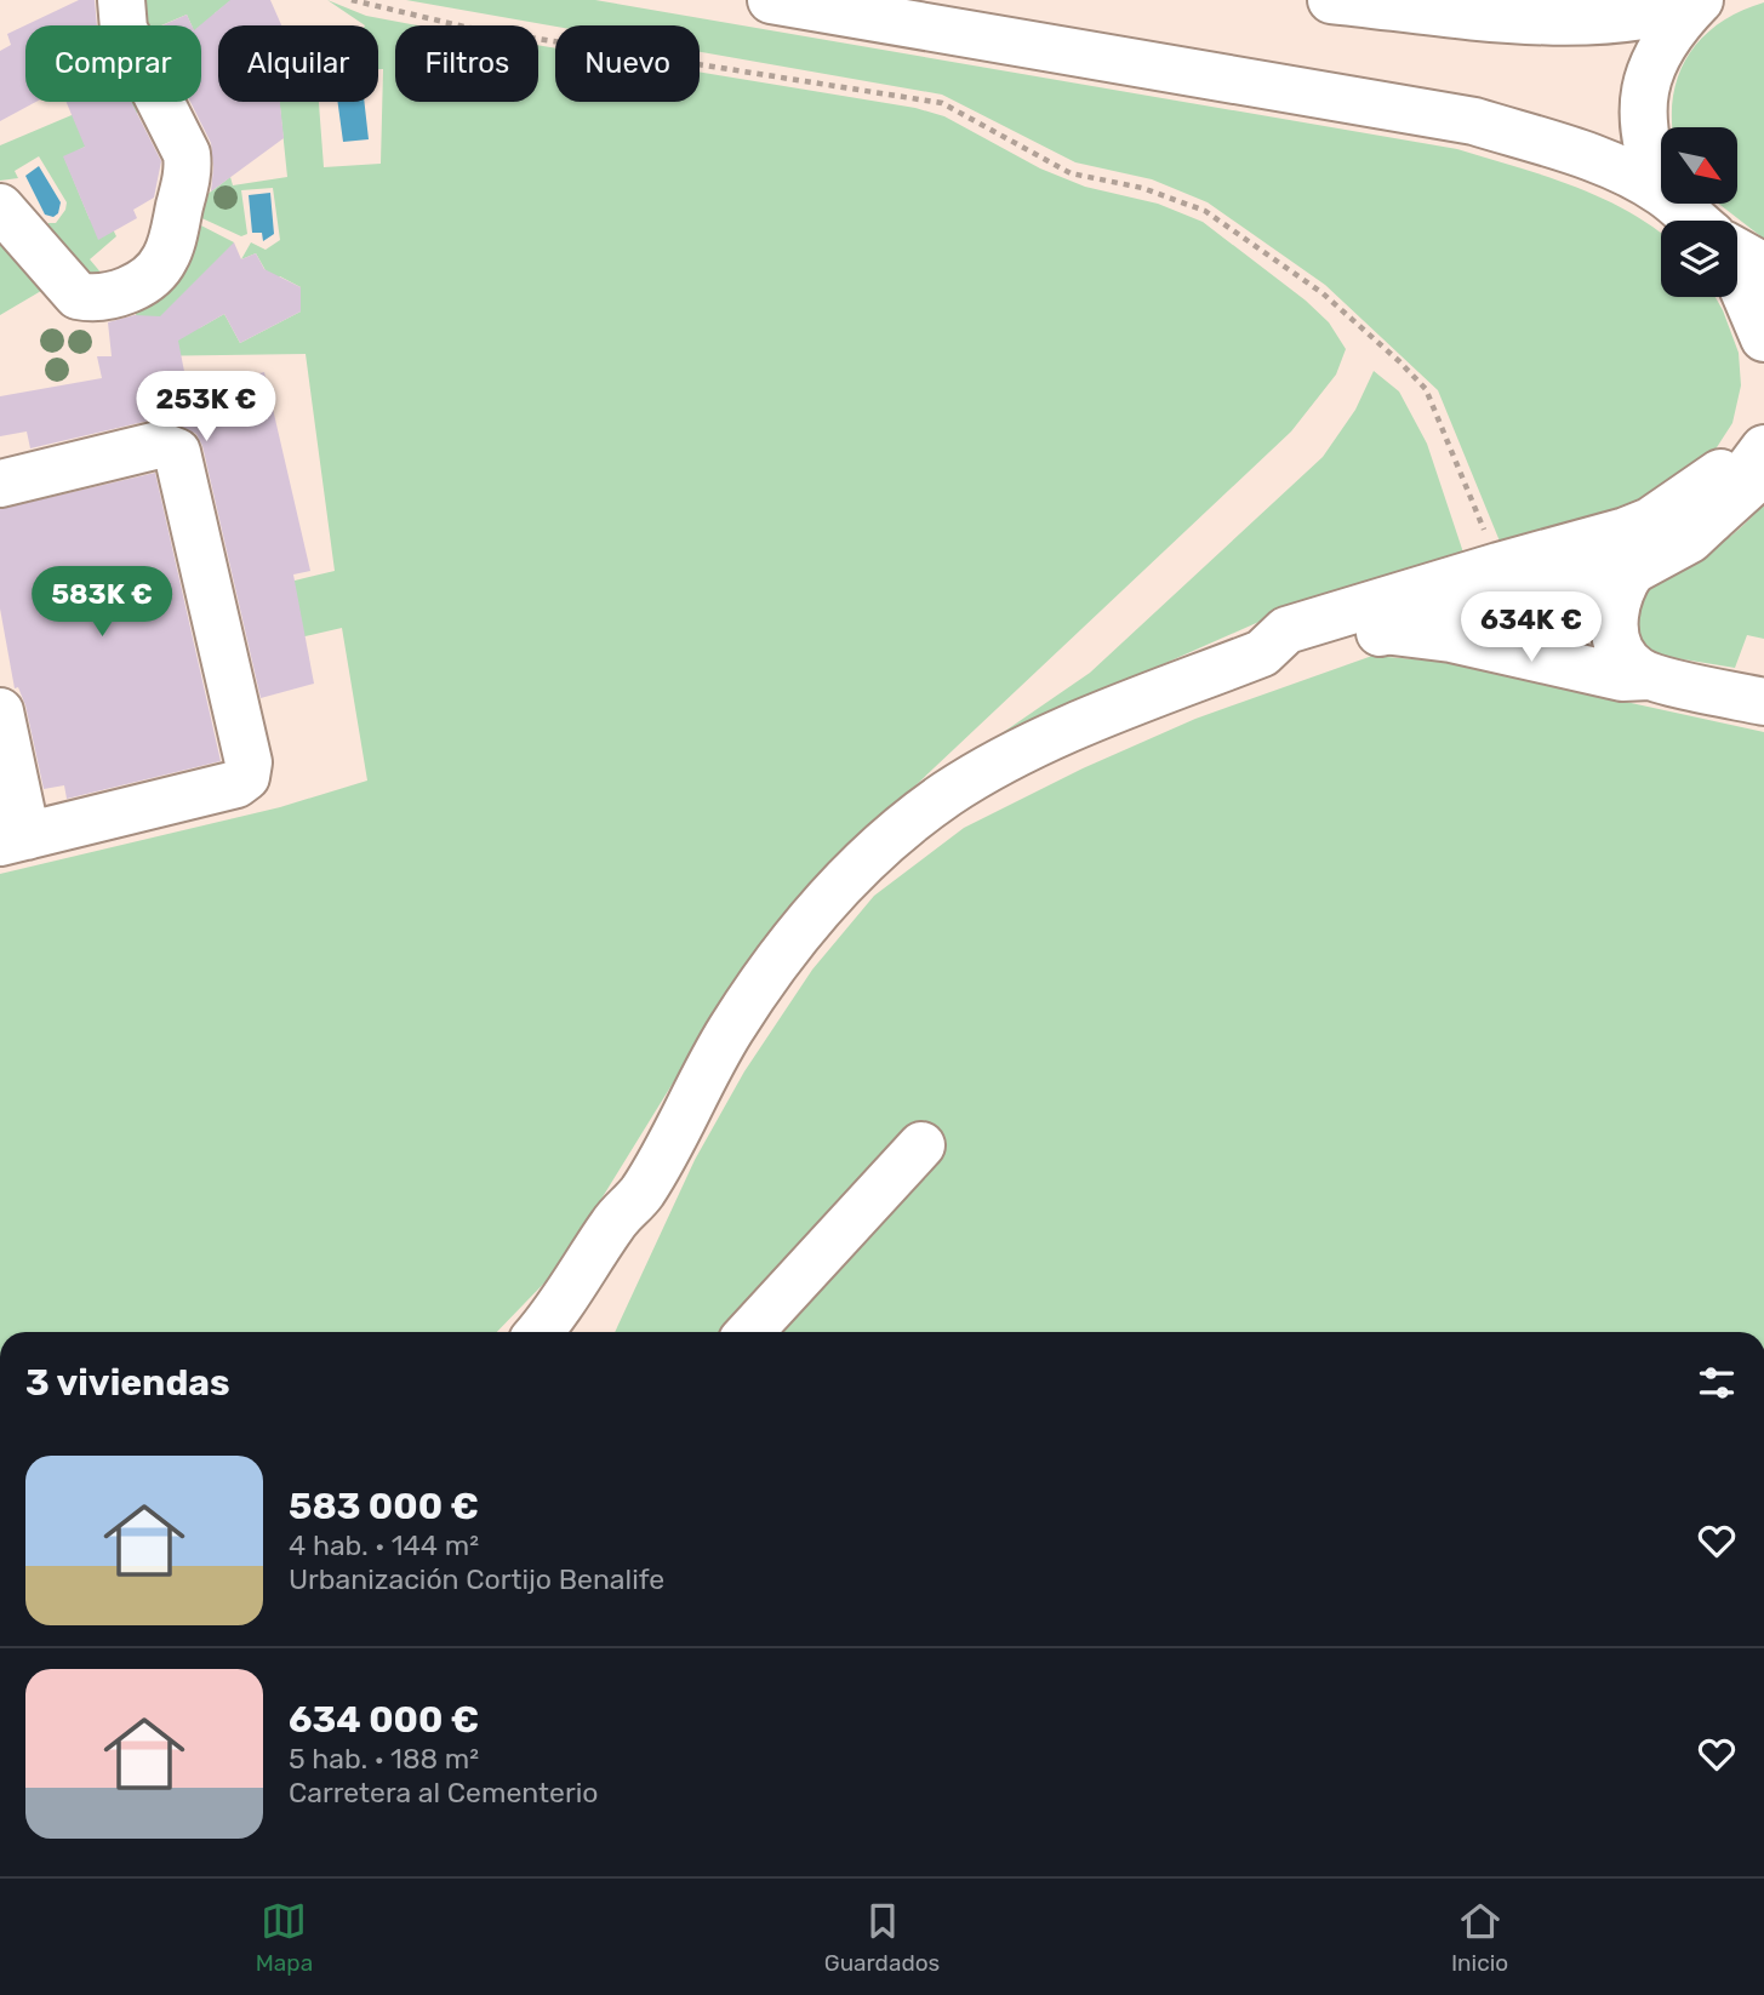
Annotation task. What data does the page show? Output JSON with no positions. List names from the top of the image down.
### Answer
{
  "north": "bottom right",
  "page": {
    "chip": [
      "Comprar",
      "Alquilar",
      "Filtros",
      "Nuevo"
    ],
    "price": ["253K €", "583K €", "634K €"],
    "heading": "3 viviendas",
    "list": [
      {
        "name": "583 000 €",
        "note": "4 hab. · 144 m² · Urbanización Cortijo Benalife"
      },
      {
        "name": "634 000 €",
        "note": "5 hab. · 188 m² · Carretera al Cementerio"
      }
    ],
    "tabs": ["Mapa", "Guardados", "Inicio"]
  }
}
